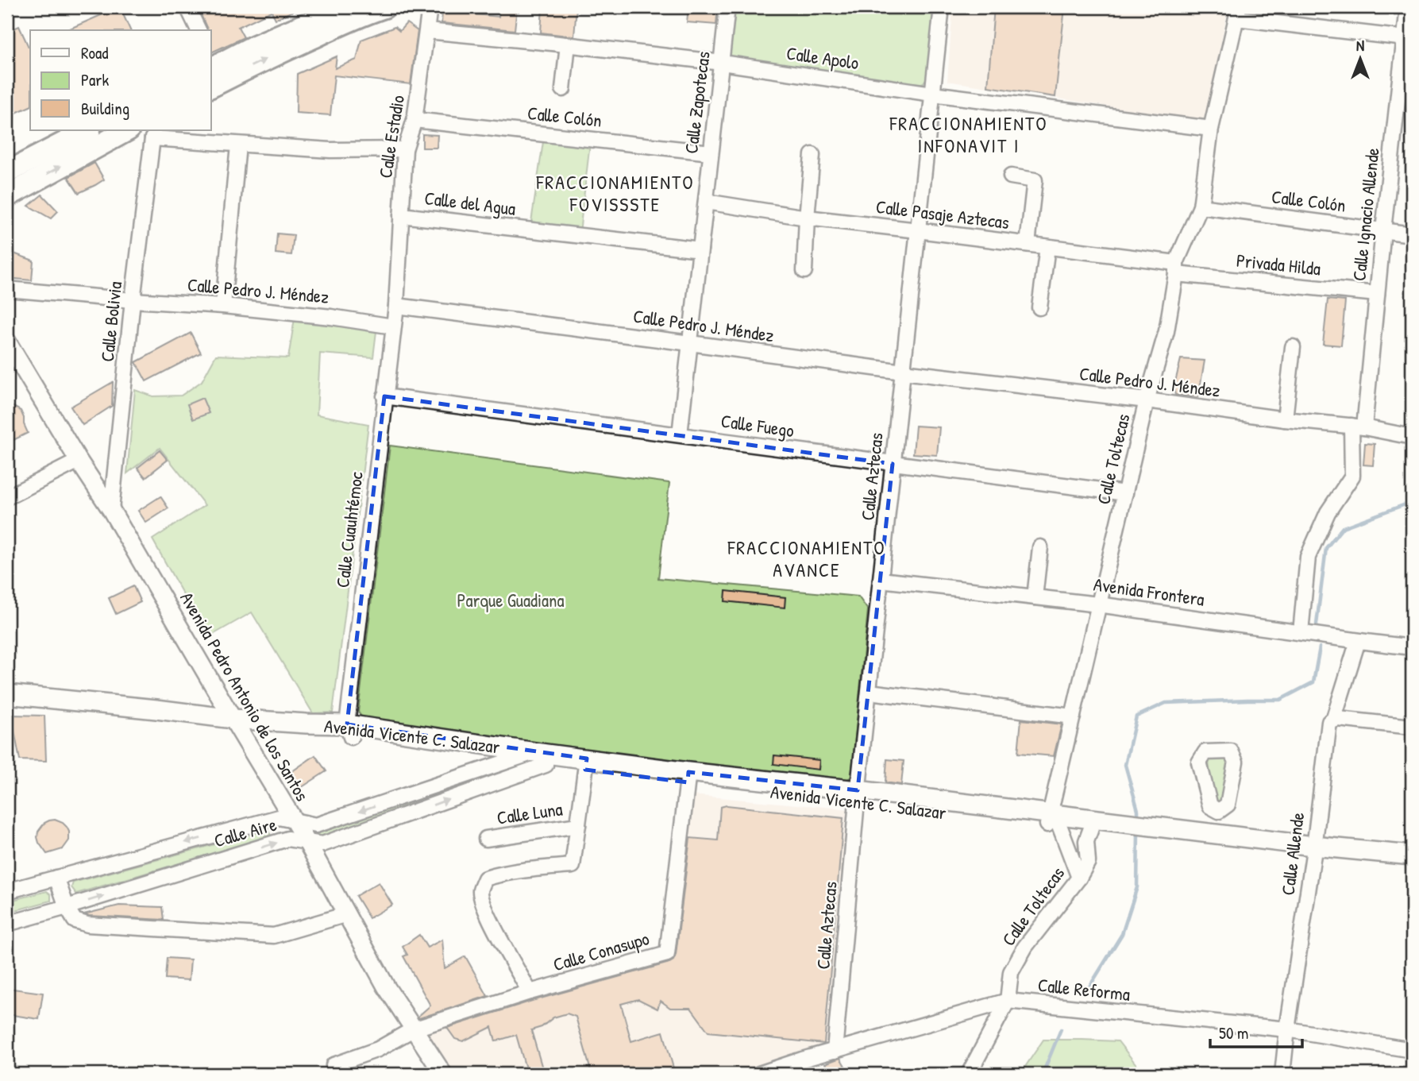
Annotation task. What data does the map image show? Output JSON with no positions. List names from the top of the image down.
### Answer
{
  "streets": {
    "main road": ["Avenida Vicente C. Salazar"],
    "street": [
      "Calle Apolo",
      "Calle Zapotecas",
      "Calle Colón",
      "Calle Estadio",
      "Calle del Agua",
      "Calle Pasaje Aztecas",
      "Calle Ignacio Allende",
      "Privada Hilda",
      "Calle Pedro J. Méndez",
      "Calle Bolivia",
      "Calle Fuego",
      "Calle Toltecas",
      "Calle Aztecas",
      "Calle Cuauhtémoc",
      "Avenida Frontera",
      "Avenida Pedro Antonio de los Santos",
      "Calle Luna",
      "Calle Aire",
      "Calle Allende",
      "Calle Conasupo",
      "Calle Reforma"
    ]
  },
  "crossings": [
    ["Calle Apolo", "Calle Zapotecas"],
    ["Calle Apolo", "Calle Estadio"],
    ["Calle Apolo", "Calle Toltecas"],
    ["Calle Apolo", "Calle Aztecas"],
    ["Calle Zapotecas", "Calle Colón"],
    ["Calle Zapotecas", "Calle del Agua"],
    ["Calle Zapotecas", "Calle Pasaje Aztecas"],
    ["Calle Zapotecas", "Calle Pedro J. Méndez"],
    ["Calle Zapotecas", "Calle Fuego"],
    ["Calle Colón", "Calle Estadio"],
    ["Calle Colón", "Calle Ignacio Allende"],
    ["Calle Colón", "Calle Toltecas"],
    ["Calle Estadio", "Calle del Agua"],
    ["Calle Estadio", "Calle Pedro J. Méndez"],
    ["Calle Pasaje Aztecas", "Privada Hilda"],
    ["Calle Pasaje Aztecas", "Calle Toltecas"],
    ["Calle Pasaje Aztecas", "Calle Aztecas"],
    ["Calle Ignacio Allende", "Privada Hilda"],
    ["Calle Ignacio Allende", "Calle Pedro J. Méndez"],
    ["Calle Ignacio Allende", "Avenida Frontera"],
    ["Privada Hilda", "Calle Toltecas"],
    ["Calle Pedro J. Méndez", "Calle Bolivia"],
    ["Calle Pedro J. Méndez", "Calle Toltecas"],
    ["Calle Pedro J. Méndez", "Calle Aztecas"],
    ["Calle Pedro J. Méndez", "Calle Cuauhtémoc"],
    ["Calle Bolivia", "Avenida Pedro Antonio de los Santos"],
    ["Calle Fuego", "Calle Toltecas"],
    ["Calle Fuego", "Calle Aztecas"],
    ["Calle Fuego", "Calle Cuauhtémoc"],
    ["Calle Toltecas", "Avenida Frontera"],
    ["Calle Toltecas", "Avenida Vicente C. Salazar"],
    ["Calle Toltecas", "Calle Reforma"],
    ["Calle Aztecas", "Avenida Frontera"],
    ["Calle Aztecas", "Avenida Vicente C. Salazar"],
    ["Calle Aztecas", "Calle Reforma"],
    ["Calle Cuauhtémoc", "Avenida Vicente C. Salazar"],
    ["Avenida Frontera", "Calle Allende"],
    ["Avenida Pedro Antonio de los Santos", "Avenida Vicente C. Salazar"],
    ["Avenida Pedro Antonio de los Santos", "Calle Aire"],
    ["Avenida Pedro Antonio de los Santos", "Calle Conasupo"],
    ["Avenida Vicente C. Salazar", "Calle Aire"],
    ["Avenida Vicente C. Salazar", "Calle Allende"],
    ["Avenida Vicente C. Salazar", "Calle Conasupo"],
    ["Calle Allende", "Calle Reforma"]
  ],
  "districts": ["FRACCIONAMIENTO INFONAVIT I", "FRACCIONAMIENTO FOVISSSTE", "FRACCIONAMIENTO AVANCE"],
  "parks": ["Parque Guadiana"],
  "legend": ["Road", "Park", "Building"],
  "scale_bar": "50 m",
  "north": "top"
}
